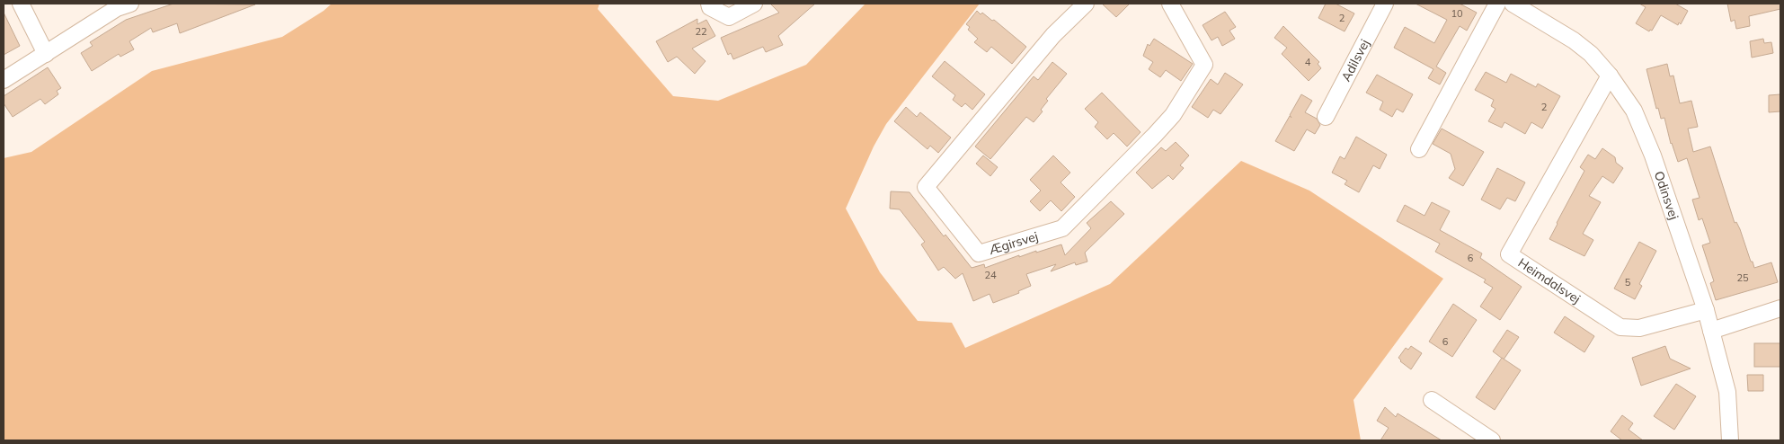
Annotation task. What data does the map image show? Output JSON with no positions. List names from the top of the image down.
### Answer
{
  "streets": {
    "street": [
      "Adilsvej",
      "Odinsvej",
      "Ægirsvej",
      "Heimdalsvej"
    ]
  },
  "crossings": [
    ["Odinsvej", "Heimdalsvej"]
  ],
  "house_numbers": [
    "10",
    "2",
    "22",
    "4",
    "2",
    "6",
    "24",
    "25",
    "5",
    "6"
  ]
}
